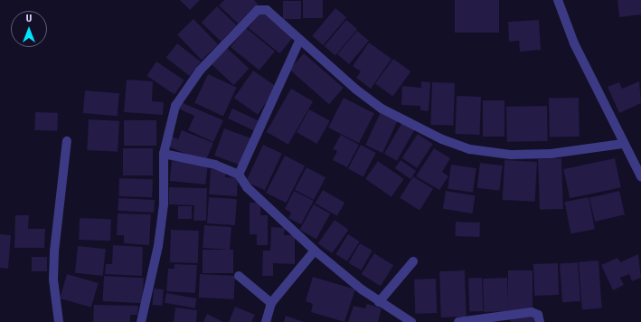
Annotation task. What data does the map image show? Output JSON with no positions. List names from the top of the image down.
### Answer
{
  "north": "top"
}
